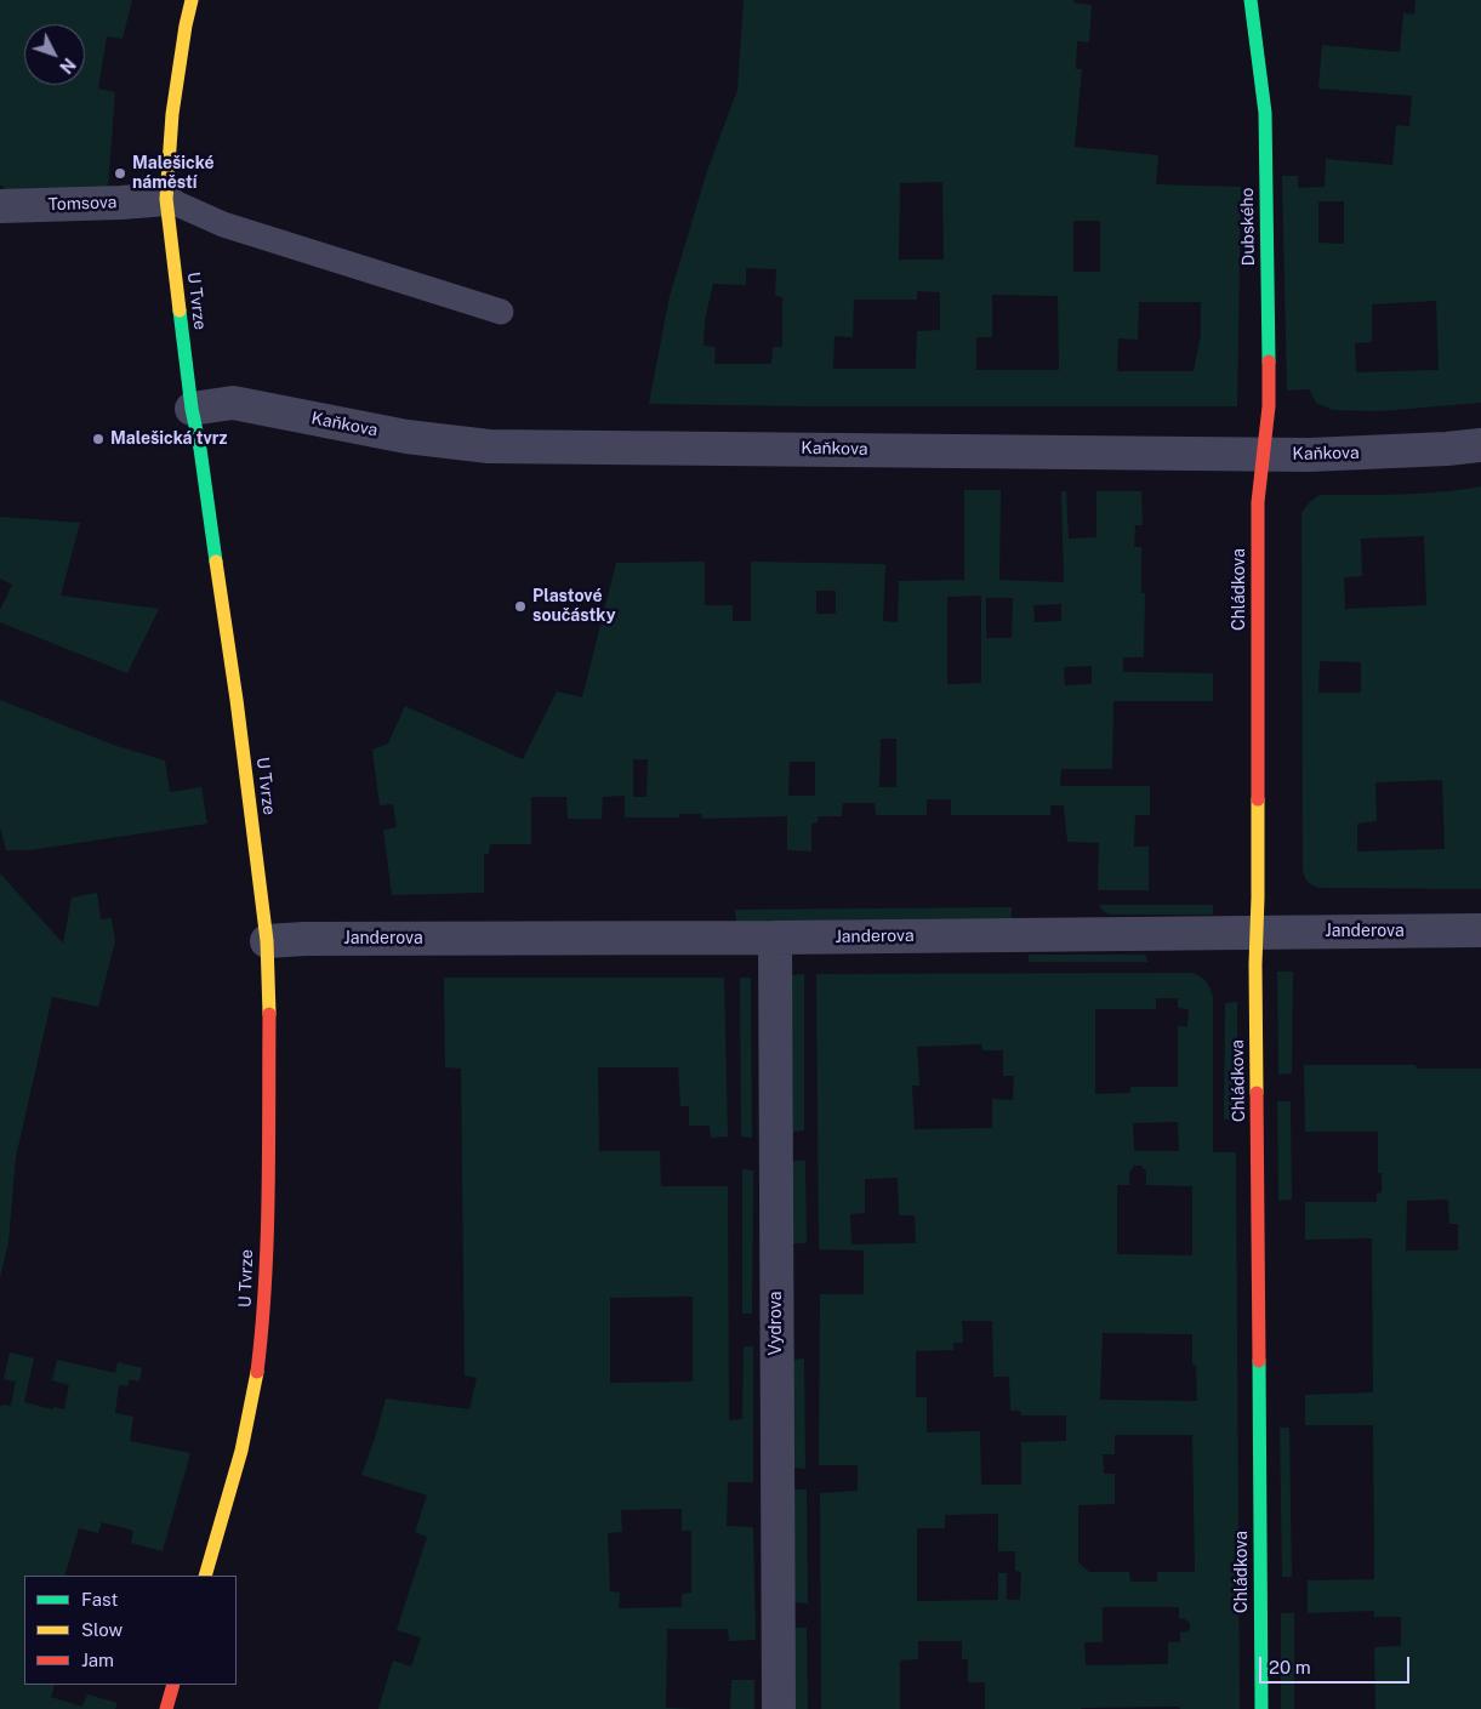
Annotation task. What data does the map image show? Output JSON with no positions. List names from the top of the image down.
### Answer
{
  "streets": {
    "street": [
      "Tomsova",
      "Dubského",
      "U Tvrze",
      "Kaňkova",
      "Chládkova",
      "Janderova",
      "Vydrova"
    ]
  },
  "crossings": [
    ["Tomsova", "U Tvrze"],
    ["Dubského", "Kaňkova"],
    ["Dubského", "Chládkova"],
    ["U Tvrze", "Kaňkova"],
    ["U Tvrze", "Janderova"],
    ["Kaňkova", "Chládkova"],
    ["Chládkova", "Janderova"],
    ["Janderova", "Vydrova"]
  ],
  "places": ["Malešické náměstí", "Malešická tvrz", "Plastové součástky"],
  "legend": ["Fast", "Slow", "Jam"],
  "scale_bar": "20 m",
  "north": "bottom right"
}
